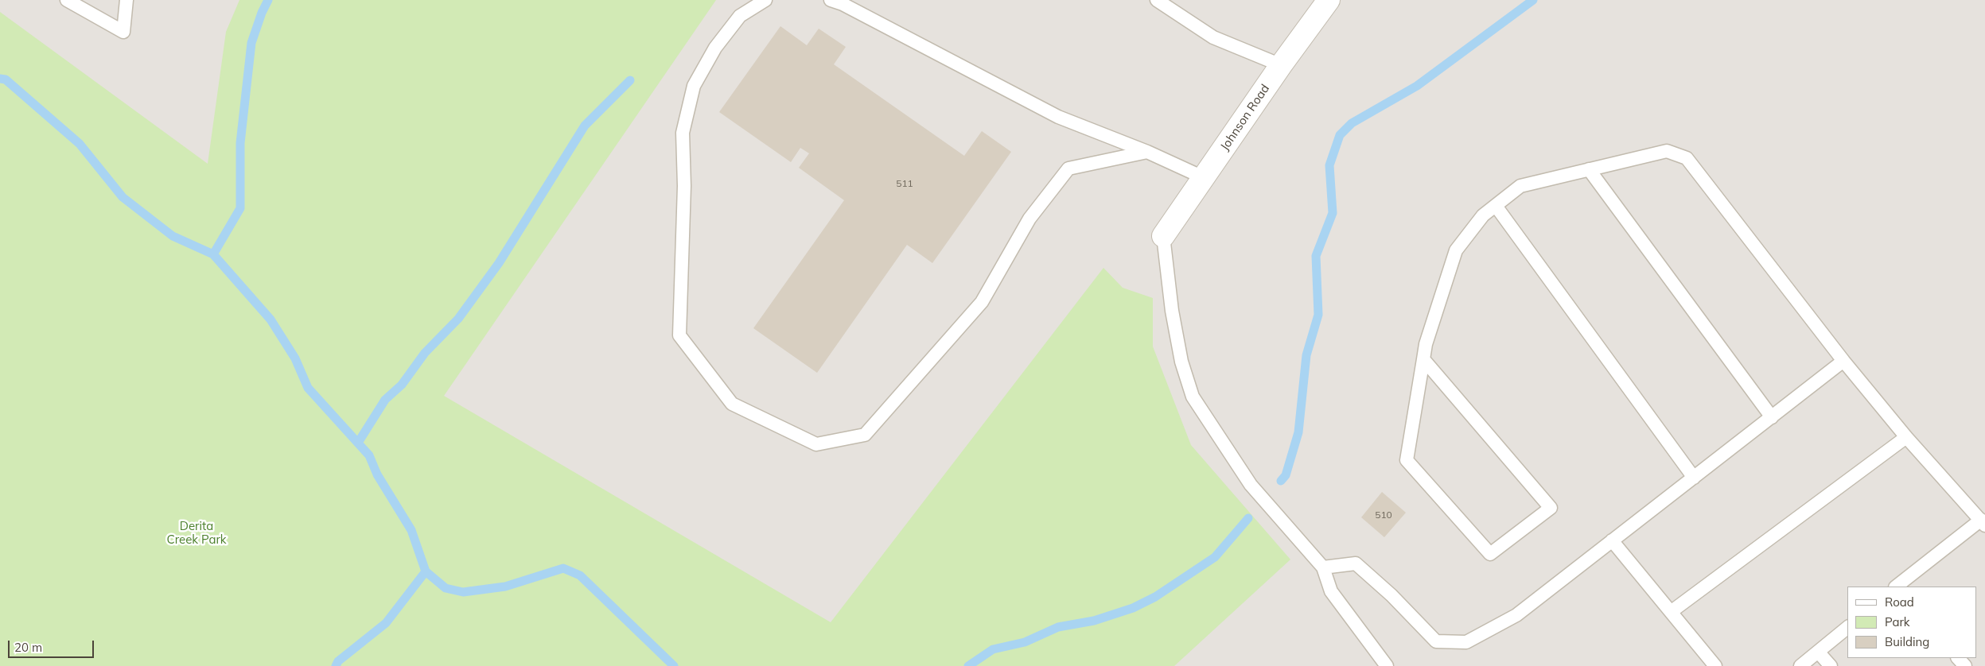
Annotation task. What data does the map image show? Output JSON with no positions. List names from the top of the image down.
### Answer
{
  "streets": {
    "street": ["Johnson Road"]
  },
  "parks": ["Derita Creek Park"],
  "house_numbers": ["511", "510"],
  "legend": ["Road", "Park", "Building"],
  "scale_bar": "20 m"
}
